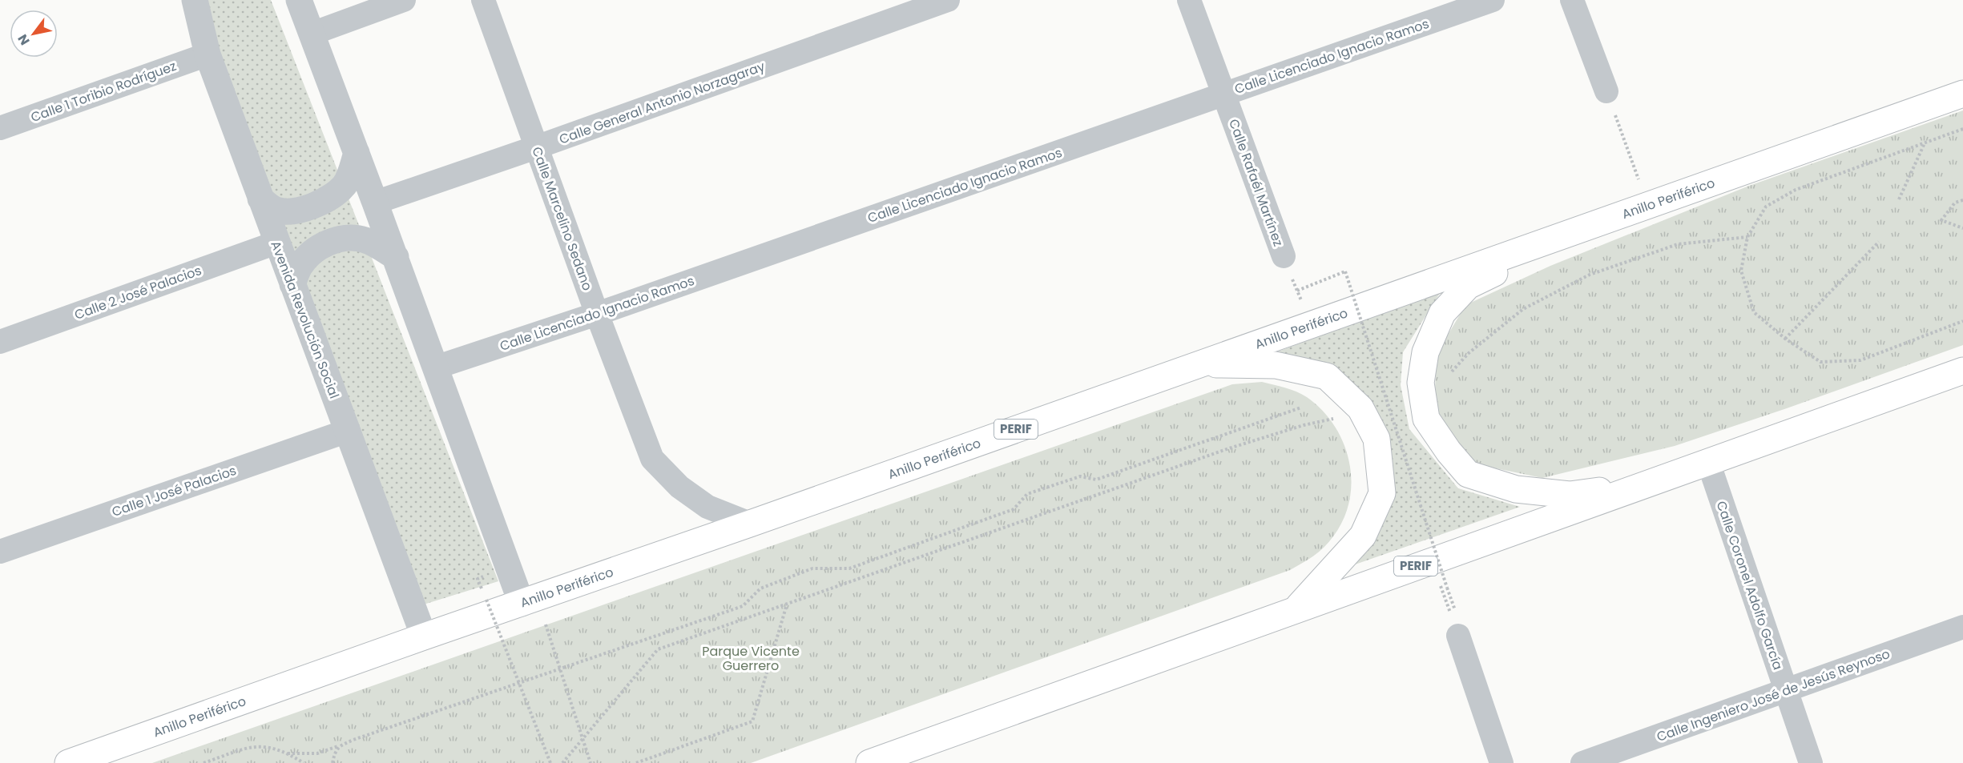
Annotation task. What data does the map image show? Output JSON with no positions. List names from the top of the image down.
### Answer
{
  "streets": {
    "main road": ["Anillo Periférico", "PERIF"],
    "street": [
      "Calle Licenciado Ignacio Ramos",
      "Calle 1 Toribio Rodríguez",
      "Calle General Antonio Norzagaray",
      "Calle Rafaél Martínez",
      "Calle Marcelino Sedano",
      "Calle 2 José Palacios",
      "Avenida Revolución Social",
      "Calle 1 José Palacios",
      "Calle Coronel Adolfo García",
      "Calle Ingeniero José de Jesús Reynoso"
    ]
  },
  "crossings": [
    ["Calle Licenciado Ignacio Ramos", "Calle Rafaél Martínez"],
    ["Calle Licenciado Ignacio Ramos", "Calle Marcelino Sedano"],
    ["Calle 1 Toribio Rodríguez", "Avenida Revolución Social"],
    ["Calle General Antonio Norzagaray", "Calle Marcelino Sedano"],
    ["Anillo Periférico", "Calle Marcelino Sedano"],
    ["Anillo Periférico", "Avenida Revolución Social"],
    ["Calle 2 José Palacios", "Avenida Revolución Social"],
    ["Avenida Revolución Social", "Calle 1 José Palacios"],
    ["PERIF", "Calle Coronel Adolfo García"],
    ["Calle Coronel Adolfo García", "Calle Ingeniero José de Jesús Reynoso"]
  ],
  "parks": ["Parque Vicente Guerrero"],
  "north": "bottom left"
}
